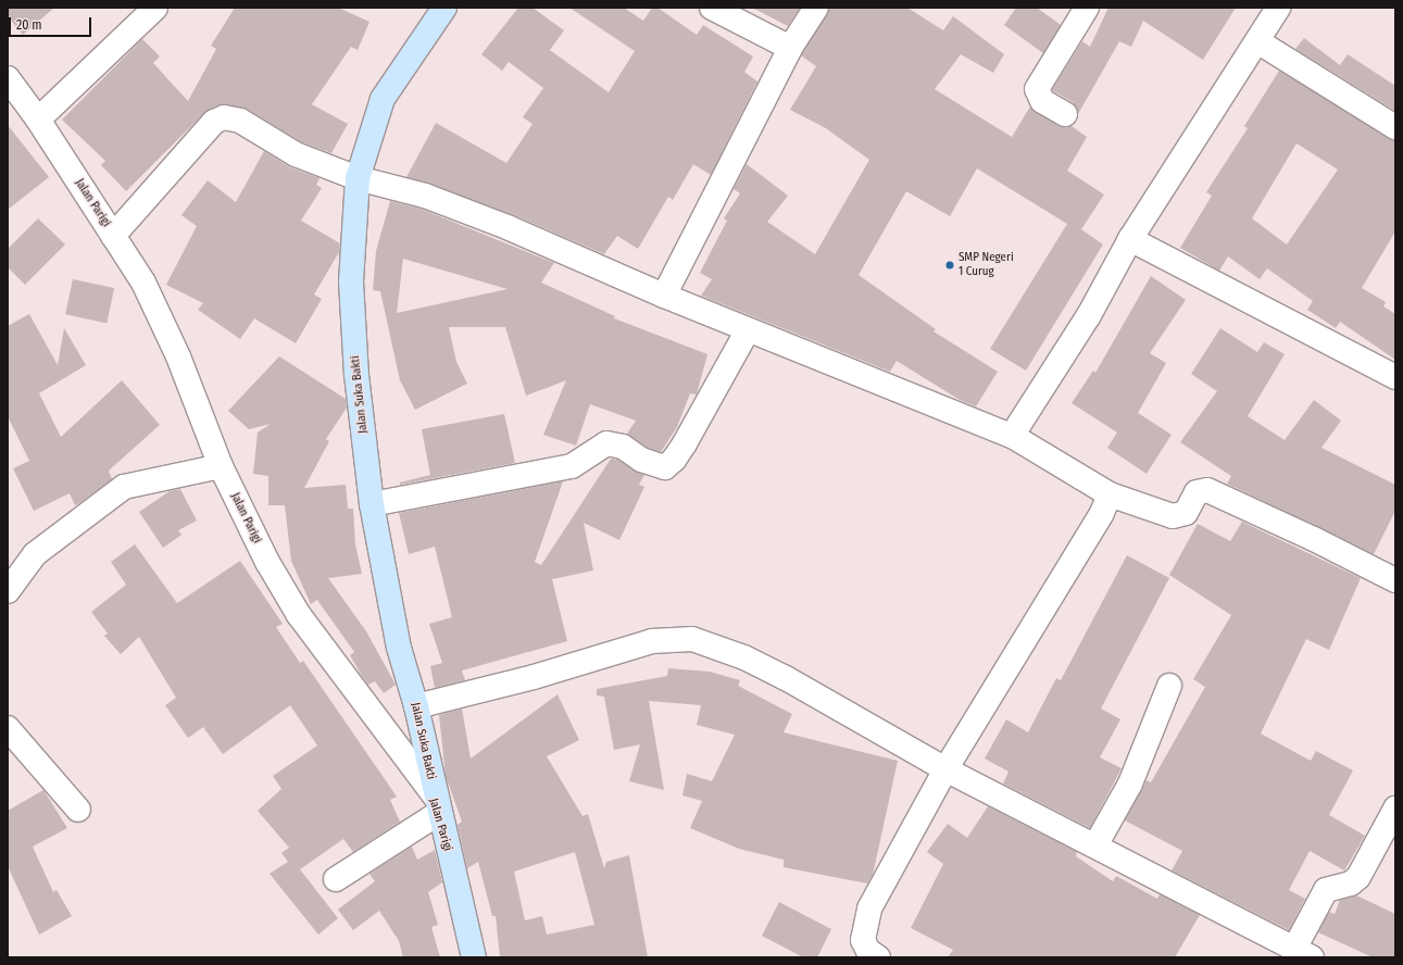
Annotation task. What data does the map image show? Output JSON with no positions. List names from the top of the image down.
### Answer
{
  "streets": {
    "main road": ["Jalan Parigi", "Jalan Suka Bakti"]
  },
  "crossings": [
    ["Jalan Parigi", "Jalan Suka Bakti"]
  ],
  "places": ["SMP Negeri 1 Curug"],
  "scale_bar": "20 m"
}
